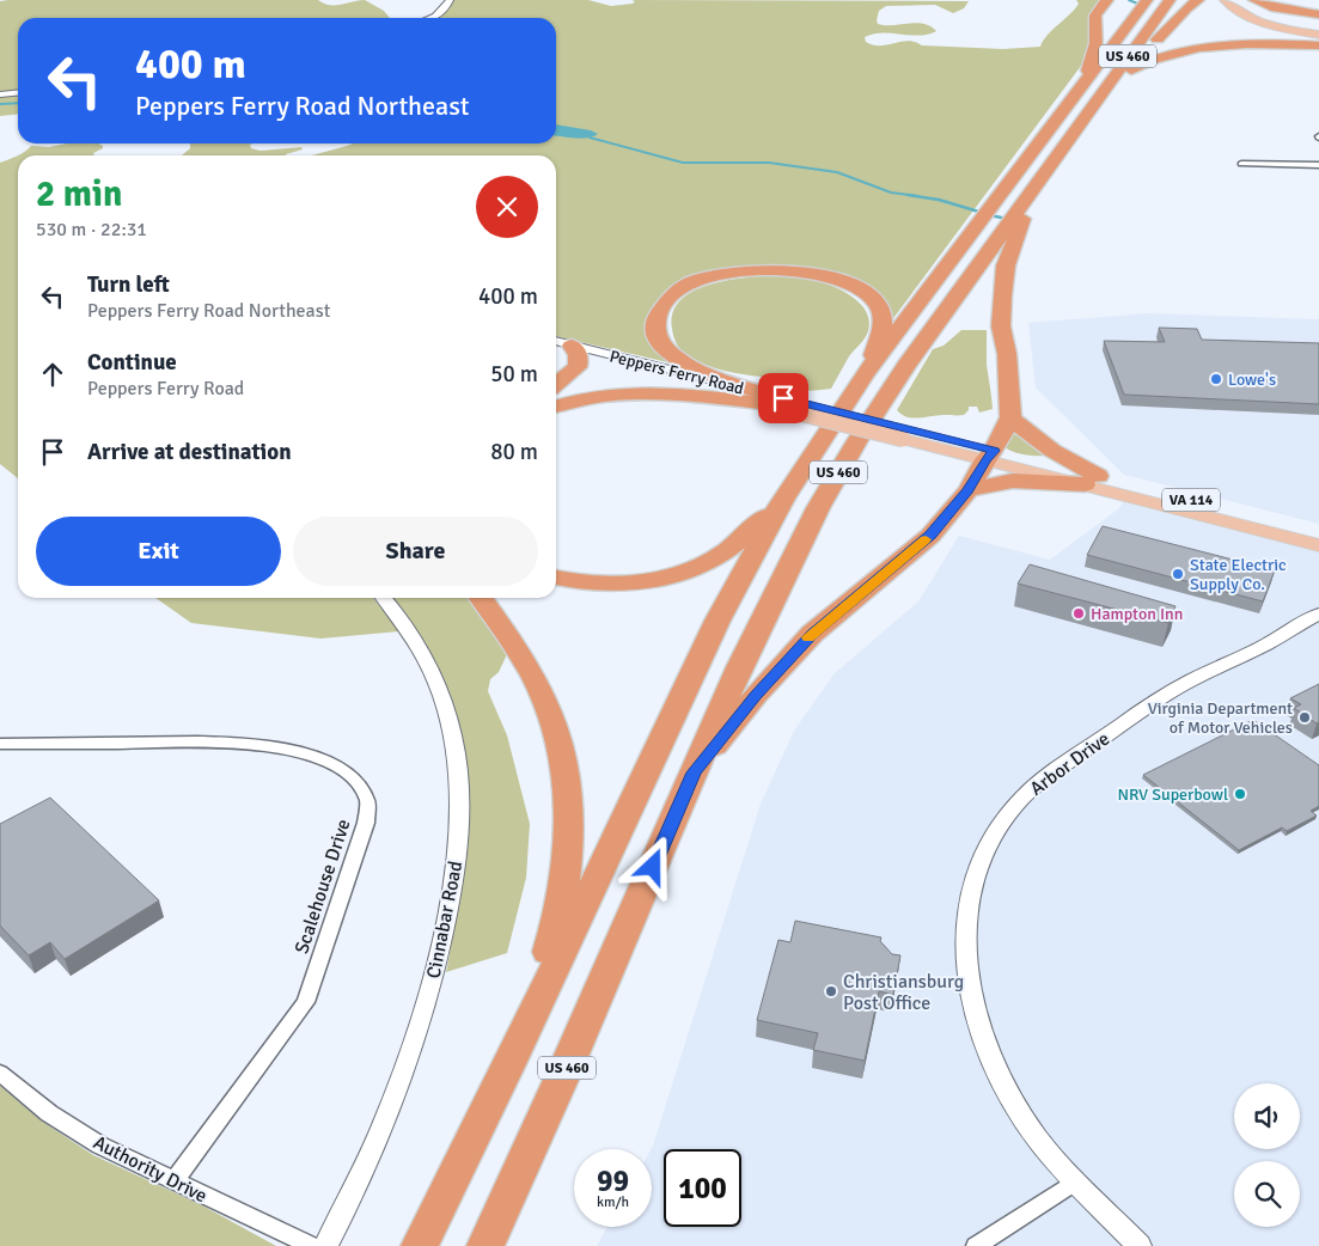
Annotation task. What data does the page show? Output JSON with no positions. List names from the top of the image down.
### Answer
{
  "streets": {
    "highway": ["US 460"],
    "main road": ["Peppers Ferry Road", "VA 114"],
    "street": [
      "Arbor Drive",
      "Scalehouse Drive",
      "Cinnabar Road",
      "Authority Drive"
    ]
  },
  "crossings": [
    ["Peppers Ferry Road", "VA 114"],
    ["Scalehouse Drive", "Authority Drive"]
  ],
  "places": [
    "Lowe's",
    "State Electric Supply Co.",
    "Hampton Inn",
    "Virginia Department of Motor Vehicles",
    "NRV Superbowl",
    "Christiansburg Post Office"
  ],
  "page": {
    "turn": ["400 m", "Peppers Ferry Road Northeast"],
    "heading": ["2 min", "530 m · 22:31"],
    "list": [
      {
        "name": "Turn left",
        "note": "Peppers Ferry Road Northeast",
        "value": "400 m"
      },
      {
        "name": "Continue",
        "note": "Peppers Ferry Road",
        "value": "50 m"
      },
      {
        "name": "Arrive at destination",
        "value": "80 m"
      }
    ],
    "buttons": ["Exit", "Share"],
    "speed": "99 km/h",
    "limit": "100"
  }
}
